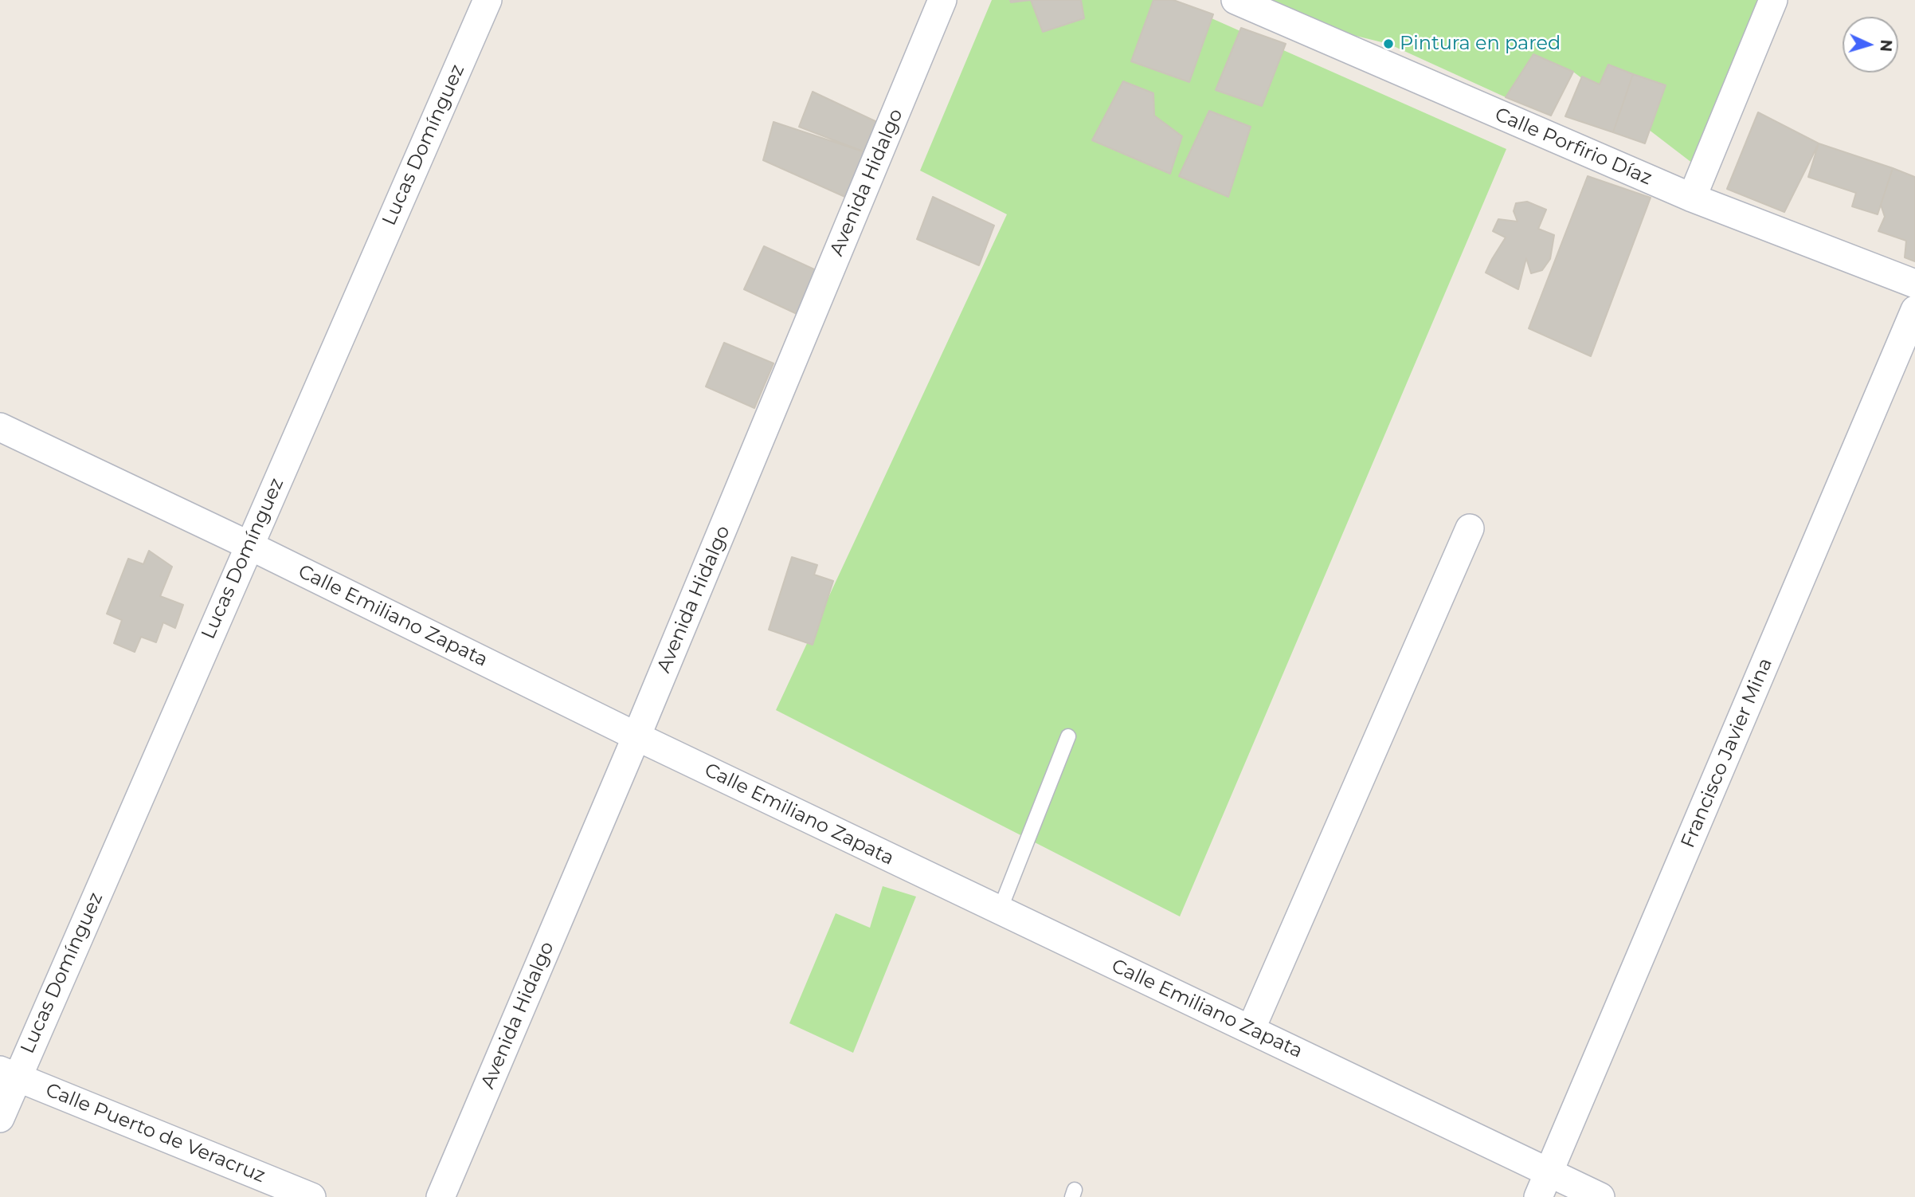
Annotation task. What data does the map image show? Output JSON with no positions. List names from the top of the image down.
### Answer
{
  "streets": {
    "street": [
      "Lucas Domínguez",
      "Calle Porfirio Díaz",
      "Avenida Hidalgo",
      "Calle Emiliano Zapata",
      "Francisco Javier Mina",
      "Calle Puerto de Veracruz"
    ]
  },
  "crossings": [
    ["Lucas Domínguez", "Calle Emiliano Zapata"],
    ["Lucas Domínguez", "Calle Puerto de Veracruz"],
    ["Avenida Hidalgo", "Calle Emiliano Zapata"],
    ["Calle Emiliano Zapata", "Francisco Javier Mina"]
  ],
  "places": ["Pintura en pared"],
  "north": "right"
}
